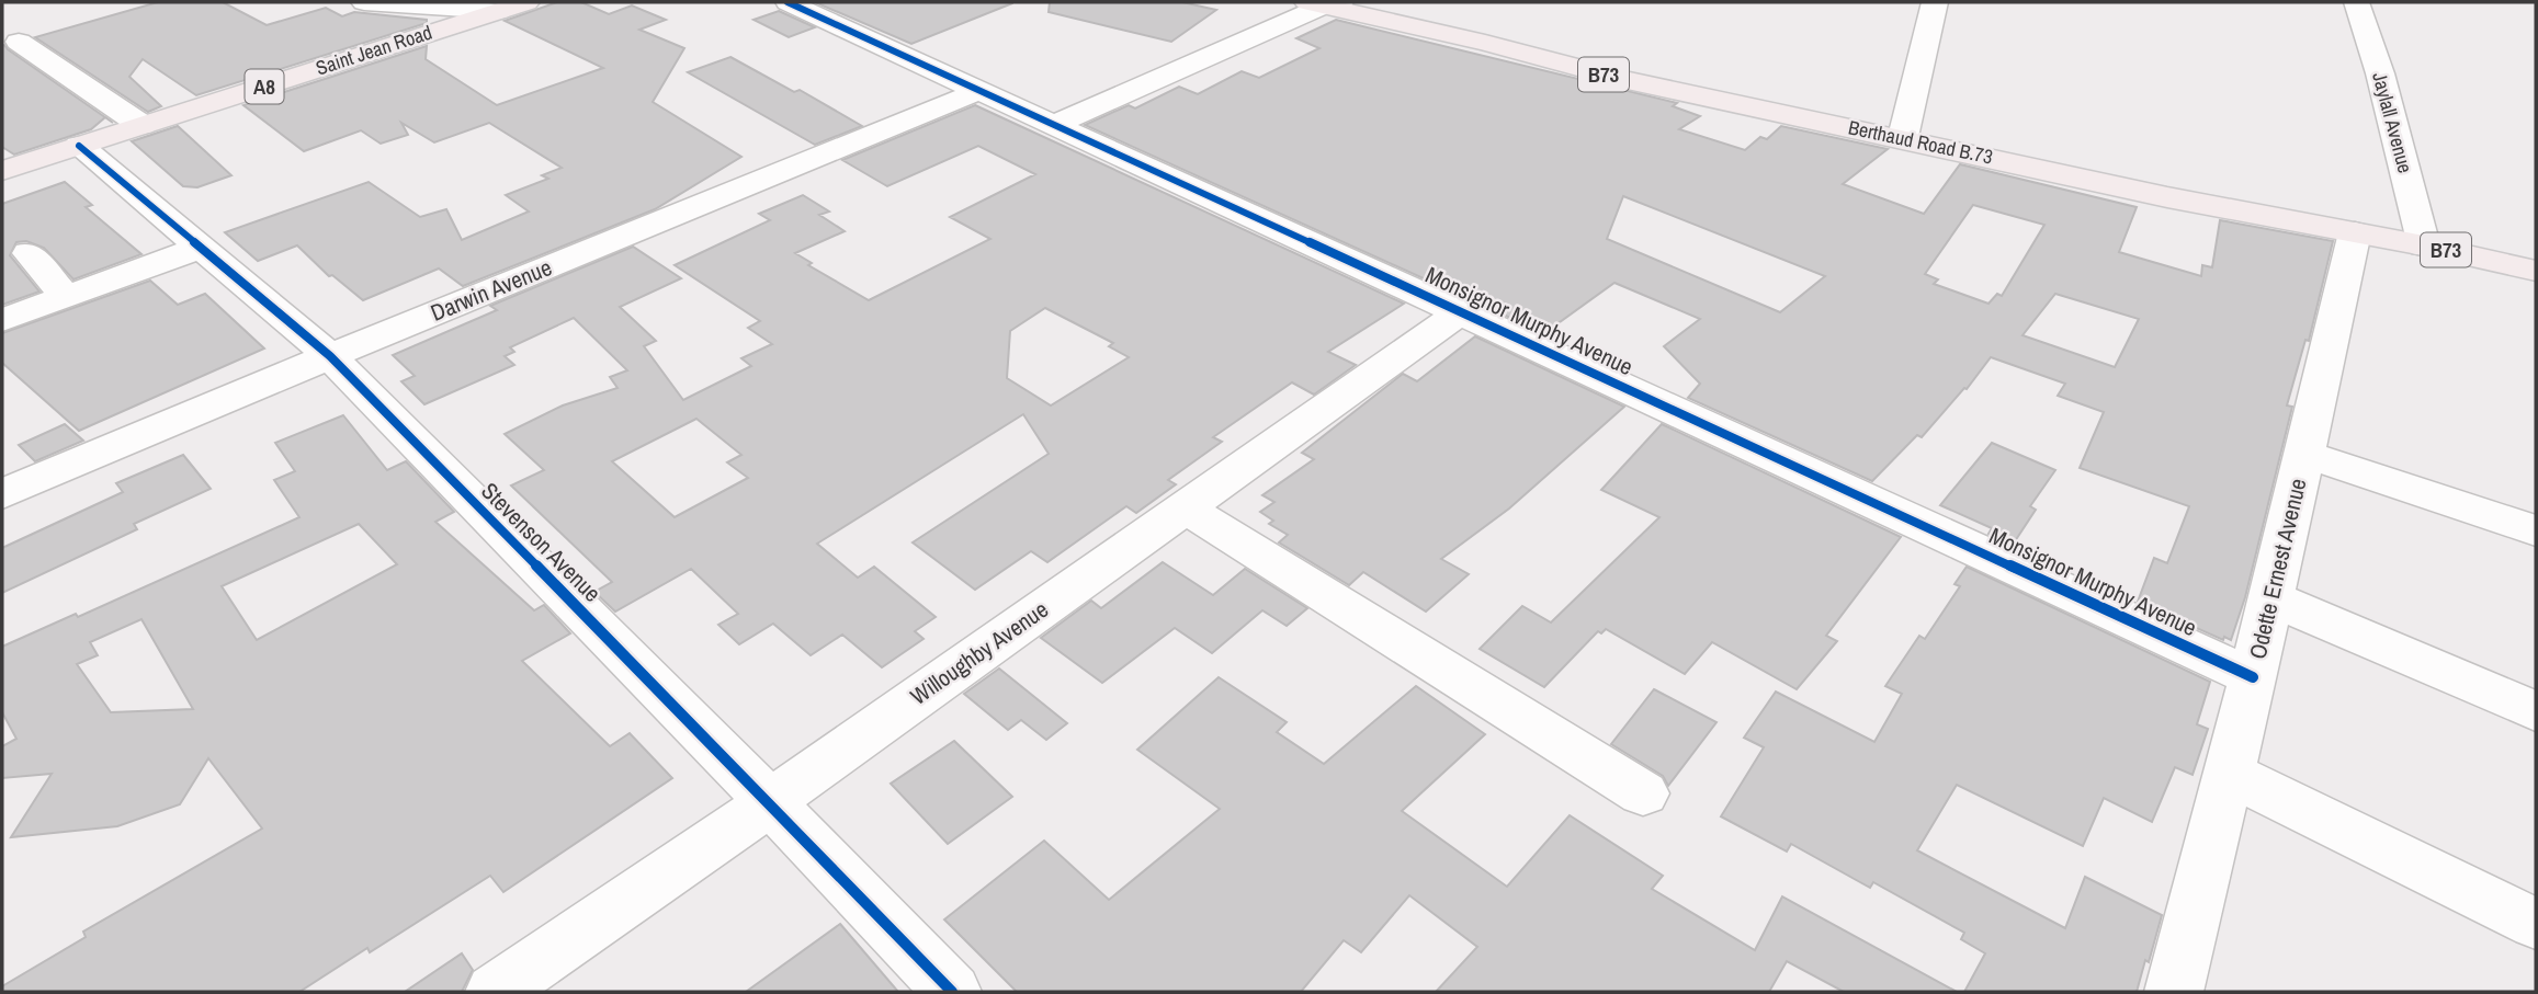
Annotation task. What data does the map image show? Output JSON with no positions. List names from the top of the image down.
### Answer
{
  "streets": {
    "main road": [
      "Saint Jean Road",
      "B73",
      "A8",
      "Berthaud Road B.73"
    ],
    "street": [
      "Jaylall Avenue",
      "Darwin Avenue",
      "Monsignor Murphy Avenue",
      "Stevenson Avenue",
      "Odette Ernest Avenue",
      "Willoughby Avenue"
    ]
  },
  "crossings": [
    ["Saint Jean Road", "Stevenson Avenue"],
    ["Jaylall Avenue", "Berthaud Road B.73"],
    ["Berthaud Road B.73", "Odette Ernest Avenue"],
    ["Darwin Avenue", "Monsignor Murphy Avenue"],
    ["Darwin Avenue", "Stevenson Avenue"],
    ["Monsignor Murphy Avenue", "Odette Ernest Avenue"],
    ["Monsignor Murphy Avenue", "Willoughby Avenue"],
    ["Stevenson Avenue", "Willoughby Avenue"]
  ]
}
